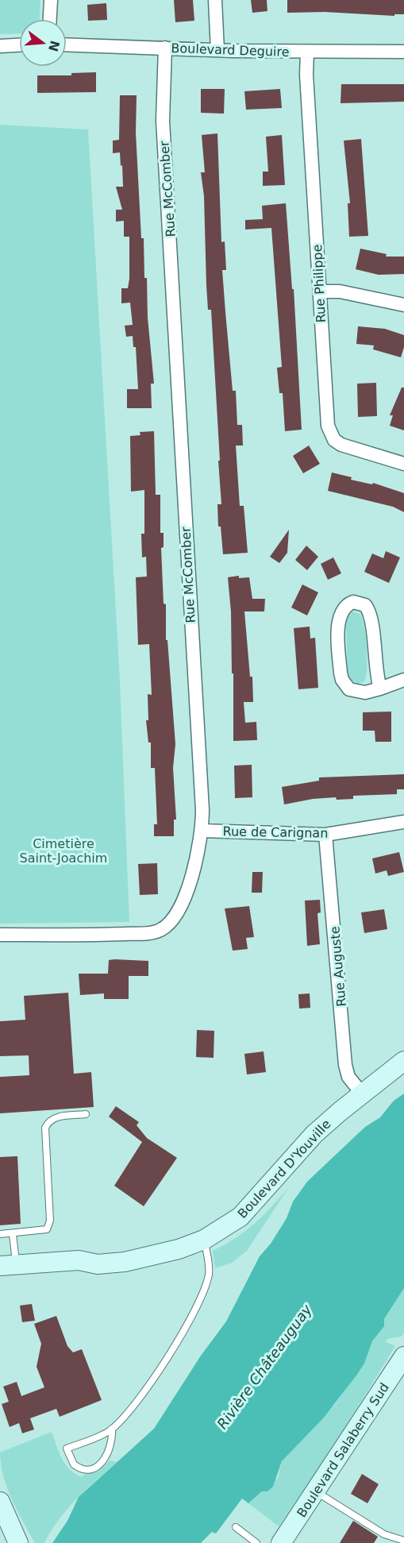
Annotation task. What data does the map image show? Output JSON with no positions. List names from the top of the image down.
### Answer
{
  "streets": {
    "street": [
      "Boulevard Deguire",
      "Rue McComber",
      "Rue Philippe",
      "Rue de Carignan",
      "Rue Auguste",
      "Boulevard D'Youville",
      "Boulevard Salaberry Sud"
    ]
  },
  "crossings": [
    ["Boulevard Deguire", "Rue McComber"],
    ["Boulevard Deguire", "Rue Philippe"],
    ["Rue McComber", "Rue de Carignan"],
    ["Rue de Carignan", "Rue Auguste"],
    ["Rue Auguste", "Boulevard D'Youville"]
  ],
  "water": ["Rivière Châteauguay"],
  "parks": ["Cimetière Saint-Joachim"],
  "north": "right"
}
